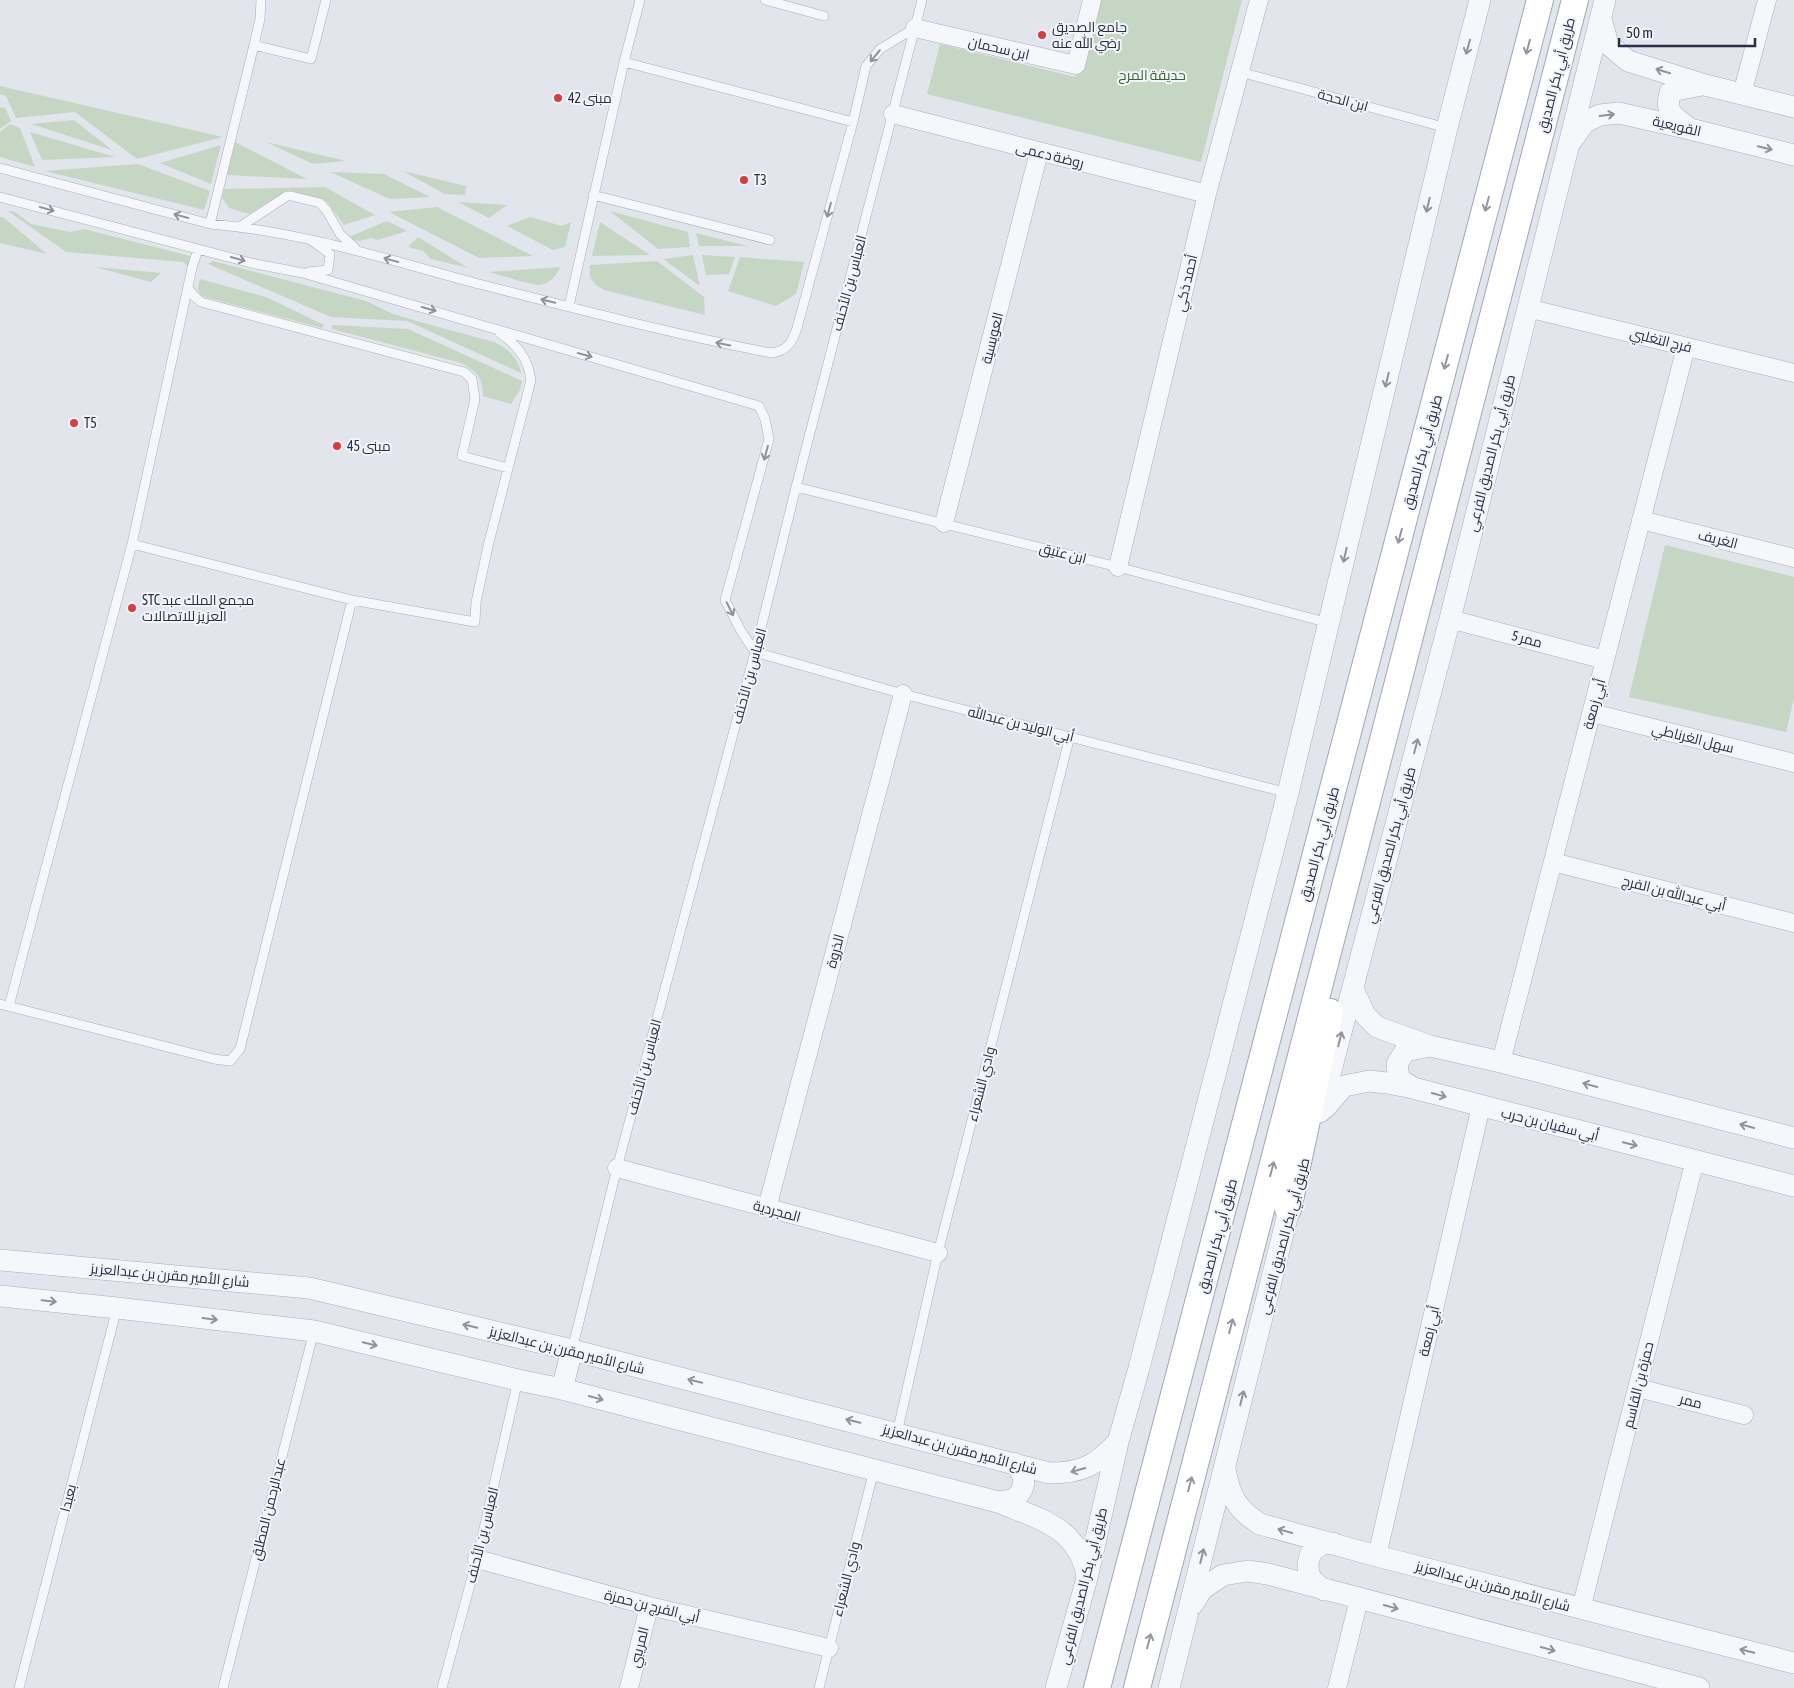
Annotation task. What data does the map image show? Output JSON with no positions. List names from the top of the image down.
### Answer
{
  "streets": {
    "main road": ["طريق أبي بكر الصديق"],
    "street": [
      "ابن سحمان",
      "القويعية",
      "روضة دعمى",
      "أحمد ذكي",
      "العويسية",
      "فرج التغلبي",
      "طريق أبي بكر الصديق الفرعي",
      "الغريف",
      "ممر 5",
      "أبي زمعة",
      "سهل الغرناطي",
      "أبي عبدالله بن الفرج",
      "الذروة",
      "أبي سفيان بن حرب",
      "المجردية",
      "شارع الأمير مقرن بن عبدالعزيز",
      "حمزة بن القاسم",
      "ممر",
      "أبي الفرج بن حمزة",
      "المريبي"
    ],
    "lane": [
      "ابن الحجة",
      "العباس بن الأحنف",
      "ابن عتيق",
      "أبي الوليد بن عبدالله",
      "وادي الشعراء",
      "بعبدا",
      "عبدالرحمن المطلق"
    ]
  },
  "crossings": [
    ["ابن سحمان", "العباس بن الأحنف"],
    ["ابن الحجة", "أحمد ذكي"],
    ["ابن الحجة", "طريق أبي بكر الصديق الفرعي"],
    ["القويعية", "طريق أبي بكر الصديق الفرعي"],
    ["روضة دعمى", "العباس بن الأحنف"],
    ["روضة دعمى", "أحمد ذكي"],
    ["روضة دعمى", "العويسية"],
    ["العباس بن الأحنف", "ابن عتيق"],
    ["العباس بن الأحنف", "أبي الوليد بن عبدالله"],
    ["العباس بن الأحنف", "المجردية"],
    ["العباس بن الأحنف", "شارع الأمير مقرن بن عبدالعزيز"],
    ["العباس بن الأحنف", "أبي الفرج بن حمزة"],
    ["أحمد ذكي", "ابن عتيق"],
    ["العويسية", "ابن عتيق"],
    ["فرج التغلبي", "طريق أبي بكر الصديق الفرعي"],
    ["فرج التغلبي", "أبي زمعة"],
    ["طريق أبي بكر الصديق الفرعي", "ابن عتيق"],
    ["طريق أبي بكر الصديق الفرعي", "ممر 5"],
    ["طريق أبي بكر الصديق الفرعي", "أبي الوليد بن عبدالله"],
    ["طريق أبي بكر الصديق الفرعي", "أبي سفيان بن حرب"],
    ["طريق أبي بكر الصديق الفرعي", "شارع الأمير مقرن بن عبدالعزيز"],
    ["الغريف", "أبي زمعة"],
    ["ممر 5", "أبي زمعة"],
    ["أبي زمعة", "سهل الغرناطي"],
    ["أبي زمعة", "أبي عبدالله بن الفرج"],
    ["أبي زمعة", "أبي سفيان بن حرب"],
    ["أبي زمعة", "شارع الأمير مقرن بن عبدالعزيز"],
    ["أبي الوليد بن عبدالله", "الذروة"],
    ["أبي الوليد بن عبدالله", "وادي الشعراء"],
    ["الذروة", "المجردية"],
    ["وادي الشعراء", "المجردية"],
    ["وادي الشعراء", "شارع الأمير مقرن بن عبدالعزيز"],
    ["وادي الشعراء", "أبي الفرج بن حمزة"],
    ["أبي سفيان بن حرب", "حمزة بن القاسم"],
    ["شارع الأمير مقرن بن عبدالعزيز", "حمزة بن القاسم"],
    ["حمزة بن القاسم", "ممر"],
    ["أبي الفرج بن حمزة", "المريبي"]
  ],
  "parks": ["حديقة المرح"],
  "places": [
    "جامع الصديق رضي الله عنه",
    "مبنى 42",
    "T3",
    "T5",
    "مبنى 45",
    "STC مجمع الملك عبد العزيز للاتصالات"
  ],
  "scale_bar": "50 m"
}
